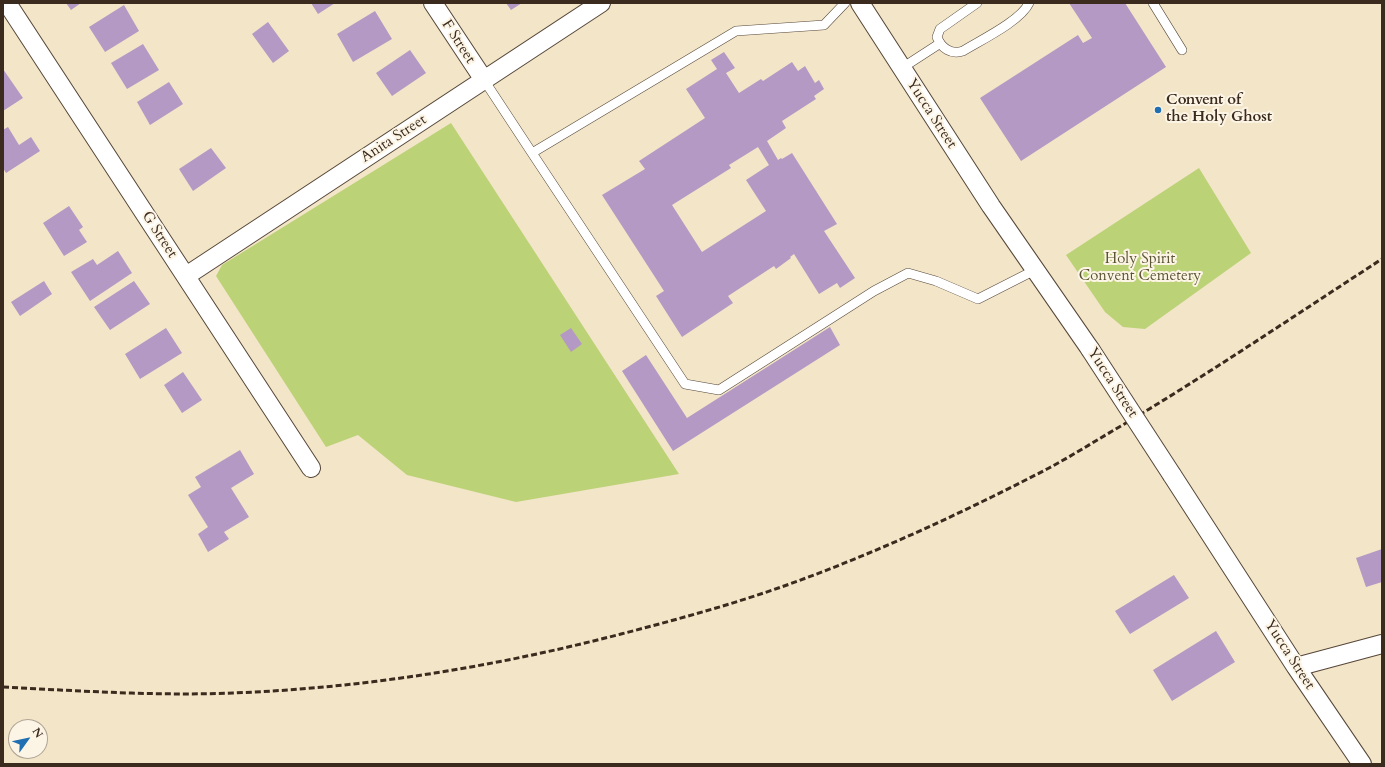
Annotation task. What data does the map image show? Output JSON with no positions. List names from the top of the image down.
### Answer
{
  "streets": {
    "street": [
      "F Street",
      "Yucca Street",
      "Anita Street",
      "G Street"
    ]
  },
  "crossings": [
    ["F Street", "Anita Street"],
    ["Anita Street", "G Street"]
  ],
  "parks": ["Holy Spirit Convent Cemetery"],
  "places": ["Convent of the Holy Ghost"],
  "north": "top right"
}
